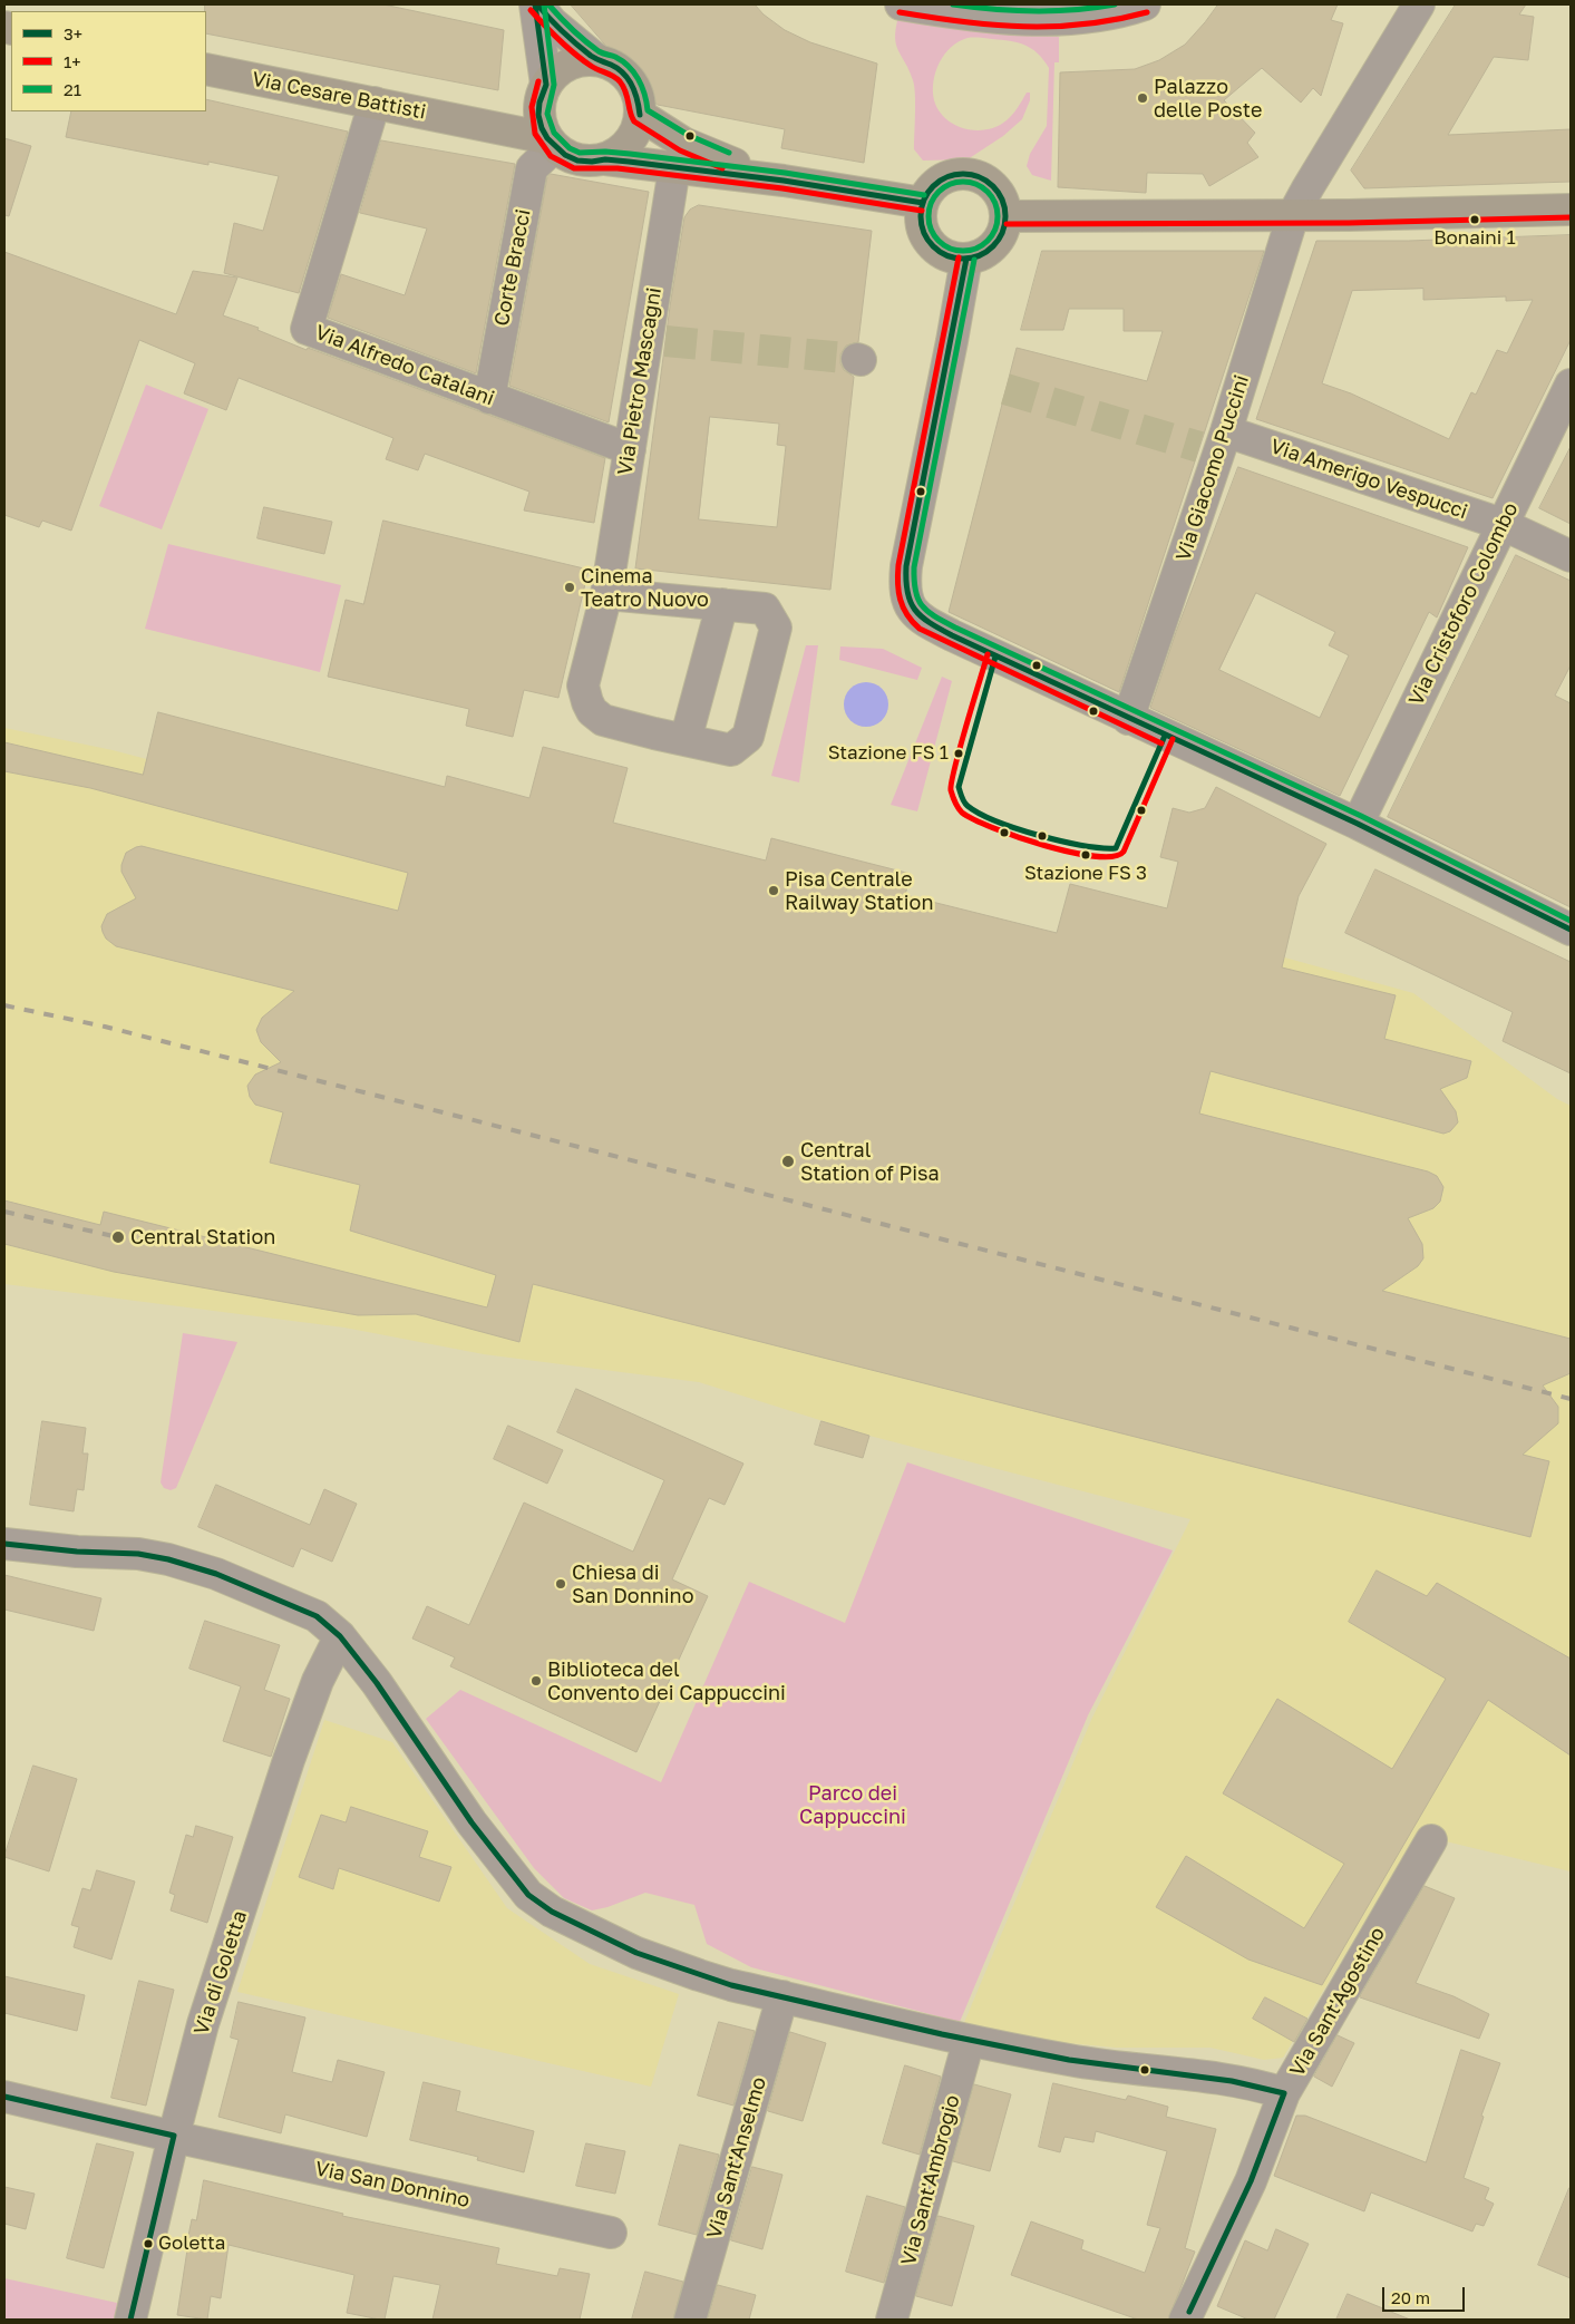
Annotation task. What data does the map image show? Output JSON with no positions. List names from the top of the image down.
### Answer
{
  "streets": {
    "main road": ["Via Cesare Battisti"],
    "street": [
      "Corte Bracci",
      "Via Alfredo Catalani",
      "Via Pietro Mascagni",
      "Via Giacomo Puccini",
      "Via Amerigo Vespucci",
      "Via Cristoforo Colombo",
      "Via di Goletta",
      "Via Sant'Agostino",
      "Via Sant'Anselmo",
      "Via Sant'Ambrogio",
      "Via San Donnino"
    ]
  },
  "crossings": [
    ["Via Cesare Battisti", "Corte Bracci"],
    ["Via Cesare Battisti", "Via Alfredo Catalani"],
    ["Corte Bracci", "Via Alfredo Catalani"],
    ["Via Alfredo Catalani", "Via Pietro Mascagni"],
    ["Via Giacomo Puccini", "Via Amerigo Vespucci"],
    ["Via Amerigo Vespucci", "Via Cristoforo Colombo"],
    ["Via di Goletta", "Via San Donnino"]
  ],
  "parks": ["Parco dei Cappuccini"],
  "places": [
    "Palazzo delle Poste",
    "Bonaini 1",
    "Cinema Teatro Nuovo",
    "Stazione FS 1",
    "Stazione FS 3",
    "Pisa Centrale Railway Station",
    "Central Station of Pisa",
    "Central Station",
    "Chiesa di San Donnino",
    "Biblioteca del Convento dei Cappuccini",
    "Goletta"
  ],
  "lines": ["transit line 3+", "transit line 21", "transit line 1+"],
  "legend": ["3+", "1+", "21"],
  "scale_bar": "20 m"
}
